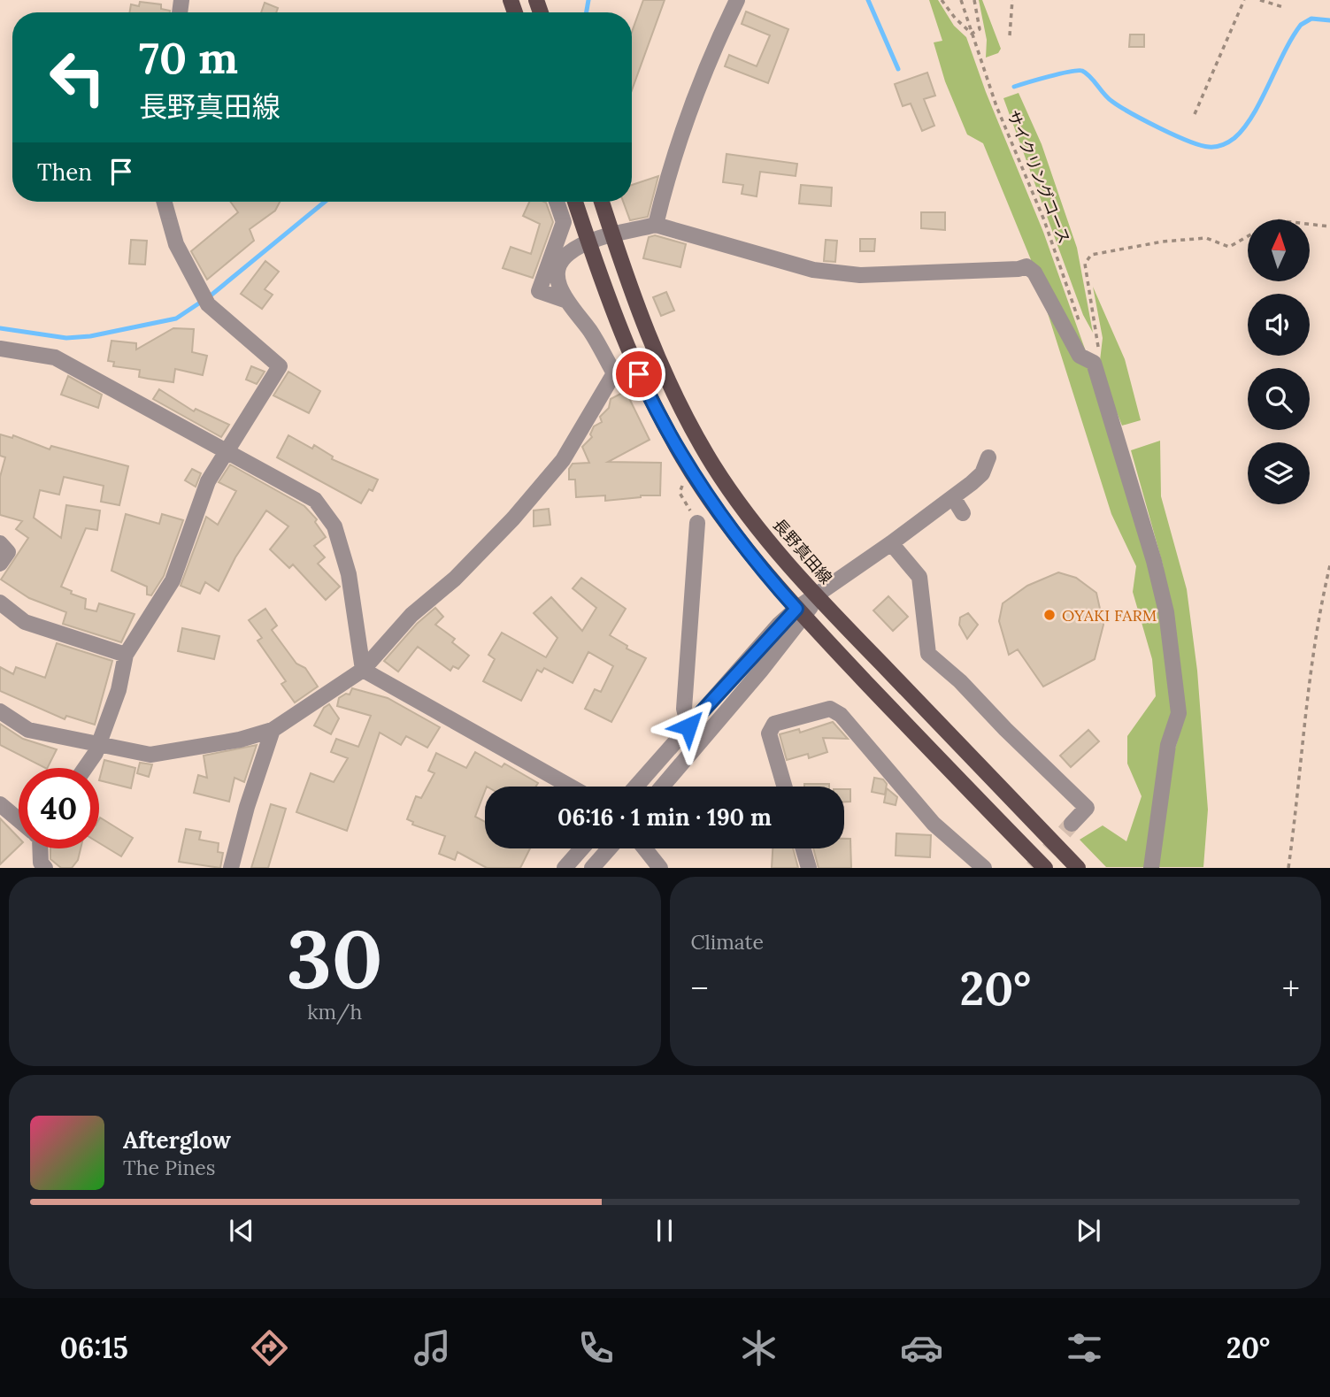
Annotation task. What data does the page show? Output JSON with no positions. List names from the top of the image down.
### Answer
{
  "streets": {
    "main road": ["長野真田線"],
    "path": ["サイクリングコース"]
  },
  "places": ["OYAKI FARM"],
  "north": "top",
  "page": {
    "turn": ["70 m", "長野真田線"],
    "then": "Then",
    "limit": "40",
    "trip": "06:16 · 1 min · 190 m",
    "tile": [
      ["30", "km/h"],
      "Climate"
    ],
    "heat": ["−", "20°", "+"],
    "song": ["Afterglow", "The Pines"],
    "tabs": ["06:15", "20°"]
  }
}
